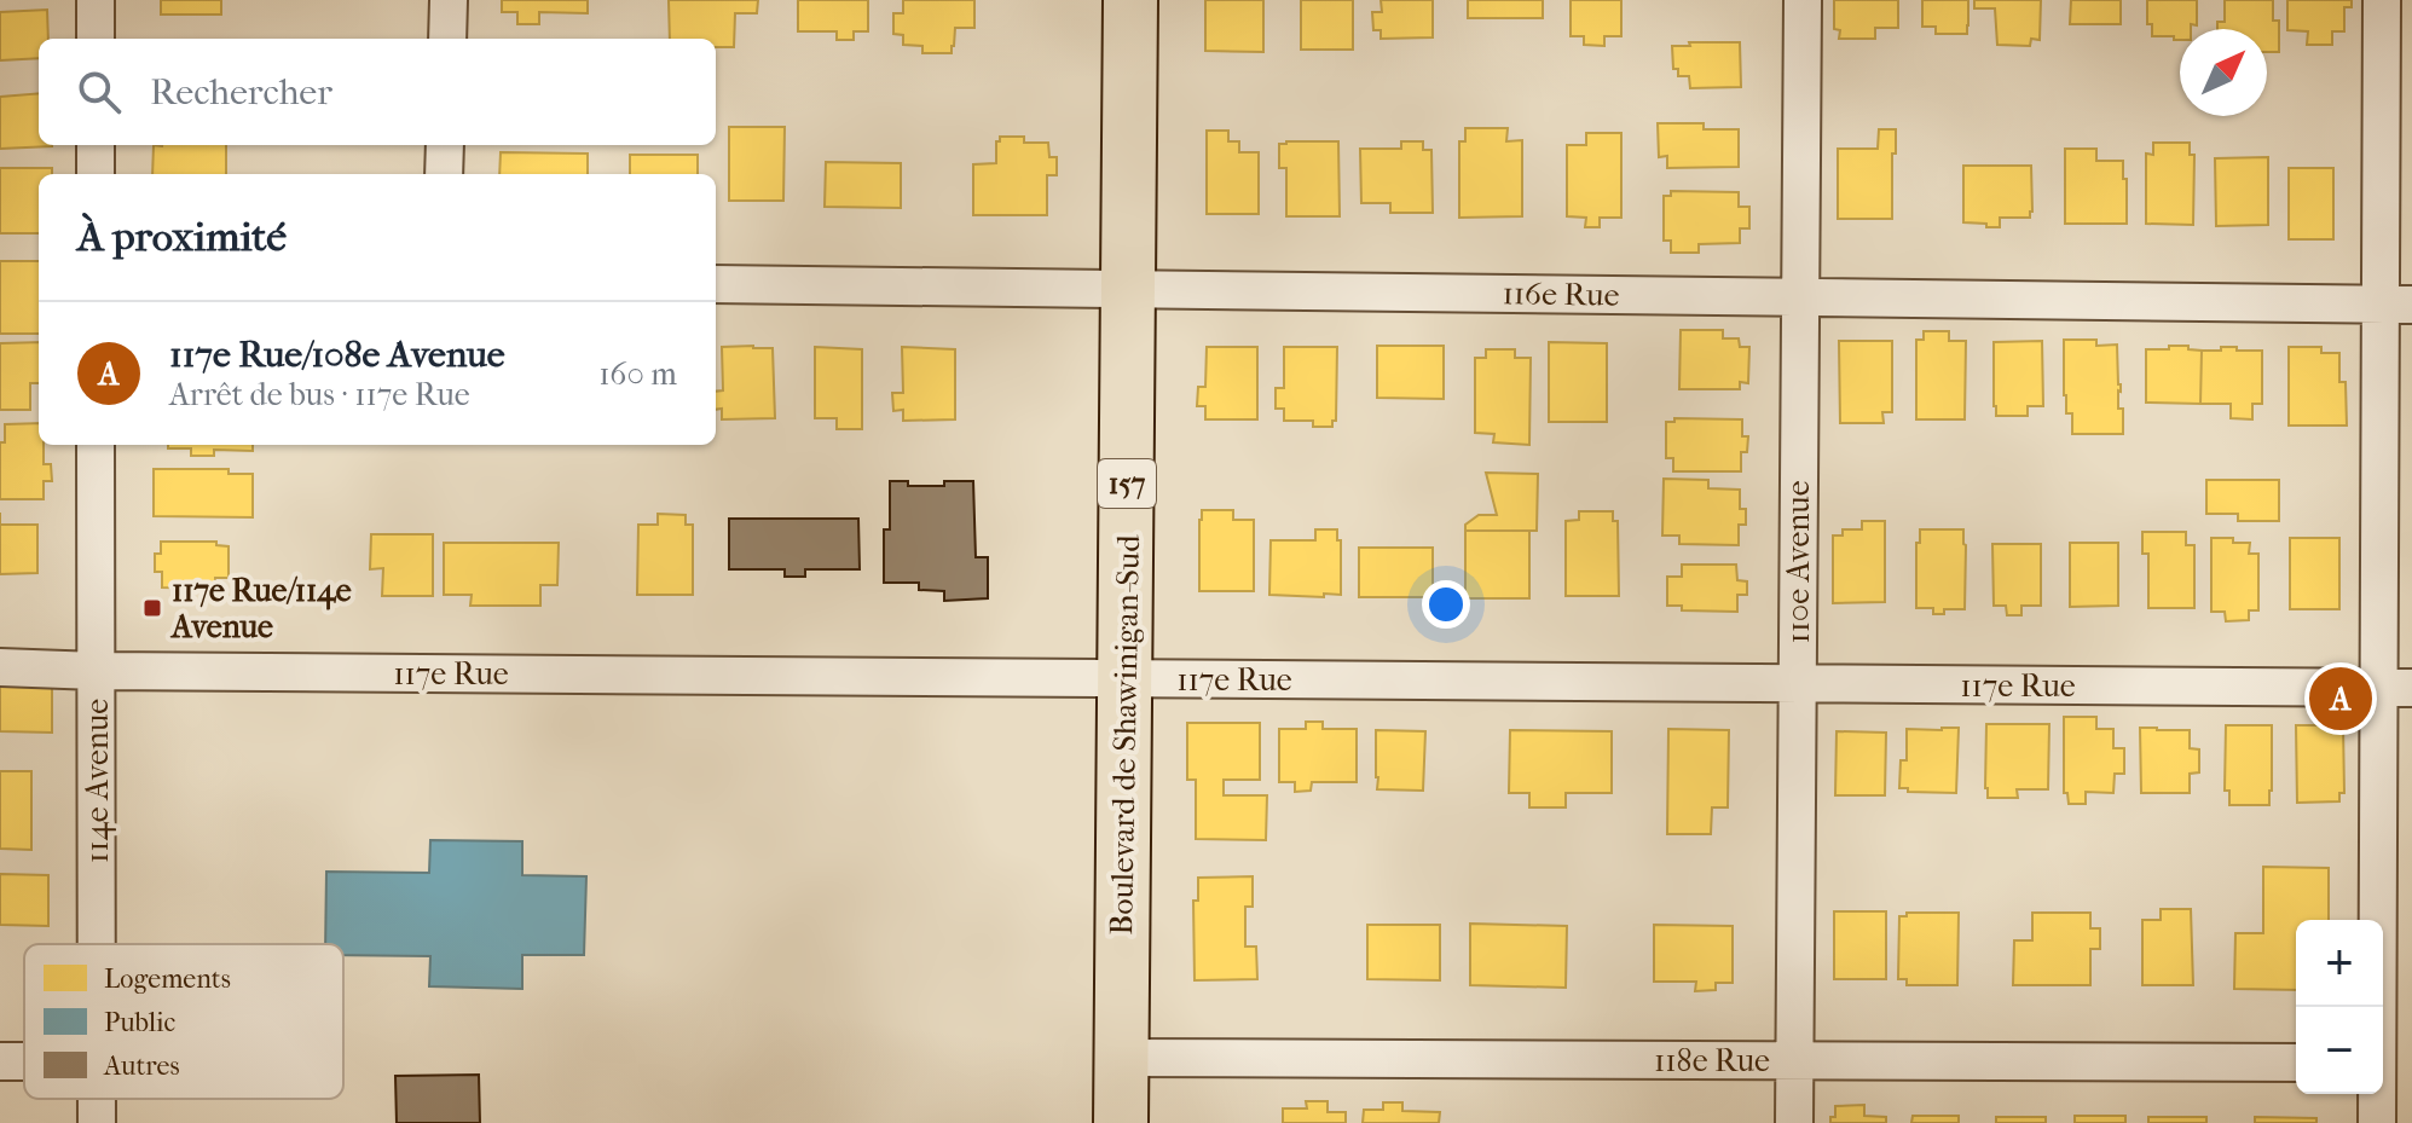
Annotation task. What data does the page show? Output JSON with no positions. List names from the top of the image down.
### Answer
{
  "streets": {
    "main road": ["157", "Boulevard de Shawinigan-Sud"],
    "street": [
      "116e Rue",
      "110e Avenue",
      "117e Rue",
      "114e Avenue",
      "118e Rue"
    ]
  },
  "crossings": [
    ["116e Rue", "110e Avenue"],
    ["116e Rue", "Boulevard de Shawinigan-Sud"],
    ["110e Avenue", "117e Rue"],
    ["110e Avenue", "118e Rue"],
    ["117e Rue", "Boulevard de Shawinigan-Sud"],
    ["117e Rue", "114e Avenue"],
    ["Boulevard de Shawinigan-Sud", "118e Rue"]
  ],
  "places": {
    "transit": ["117e Rue/114e Avenue"]
  },
  "legend": ["Logements", "Public", "Autres"],
  "north": "top right",
  "page": {
    "search": "Rechercher",
    "heading": "À proximité",
    "list": [
      {
        "mark": "A",
        "name": "117e Rue/108e Avenue",
        "note": "Arrêt de bus · 117e Rue",
        "value": "160 m"
      }
    ],
    "pins": "A",
    "map_buttons": ["+", "−"]
  }
}
